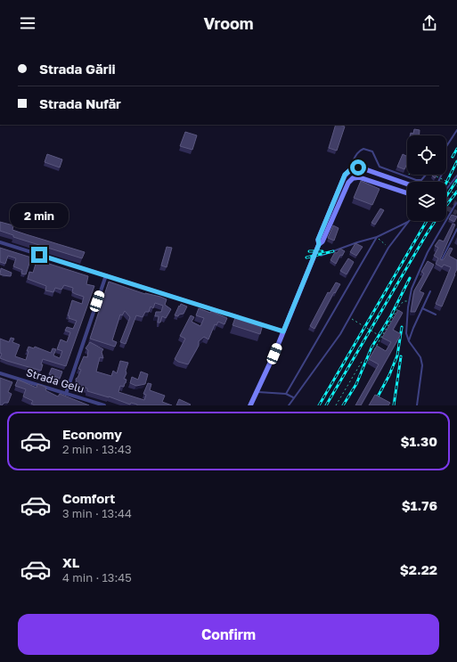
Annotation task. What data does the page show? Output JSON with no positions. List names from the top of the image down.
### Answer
{
  "streets": {
    "street": ["Strada Gelu"]
  },
  "page": {
    "header": "Vroom",
    "banner": ["Strada Gării", "Strada Nufăr"],
    "bubble": "2 min",
    "list": [
      {
        "name": "Economy",
        "note": "2 min · 13:43",
        "value": "$1.30"
      },
      {
        "name": "Comfort",
        "note": "3 min · 13:44",
        "value": "$1.76"
      },
      {
        "name": "XL",
        "note": "4 min · 13:45",
        "value": "$2.22"
      }
    ],
    "buttons": "Confirm"
  }
}
